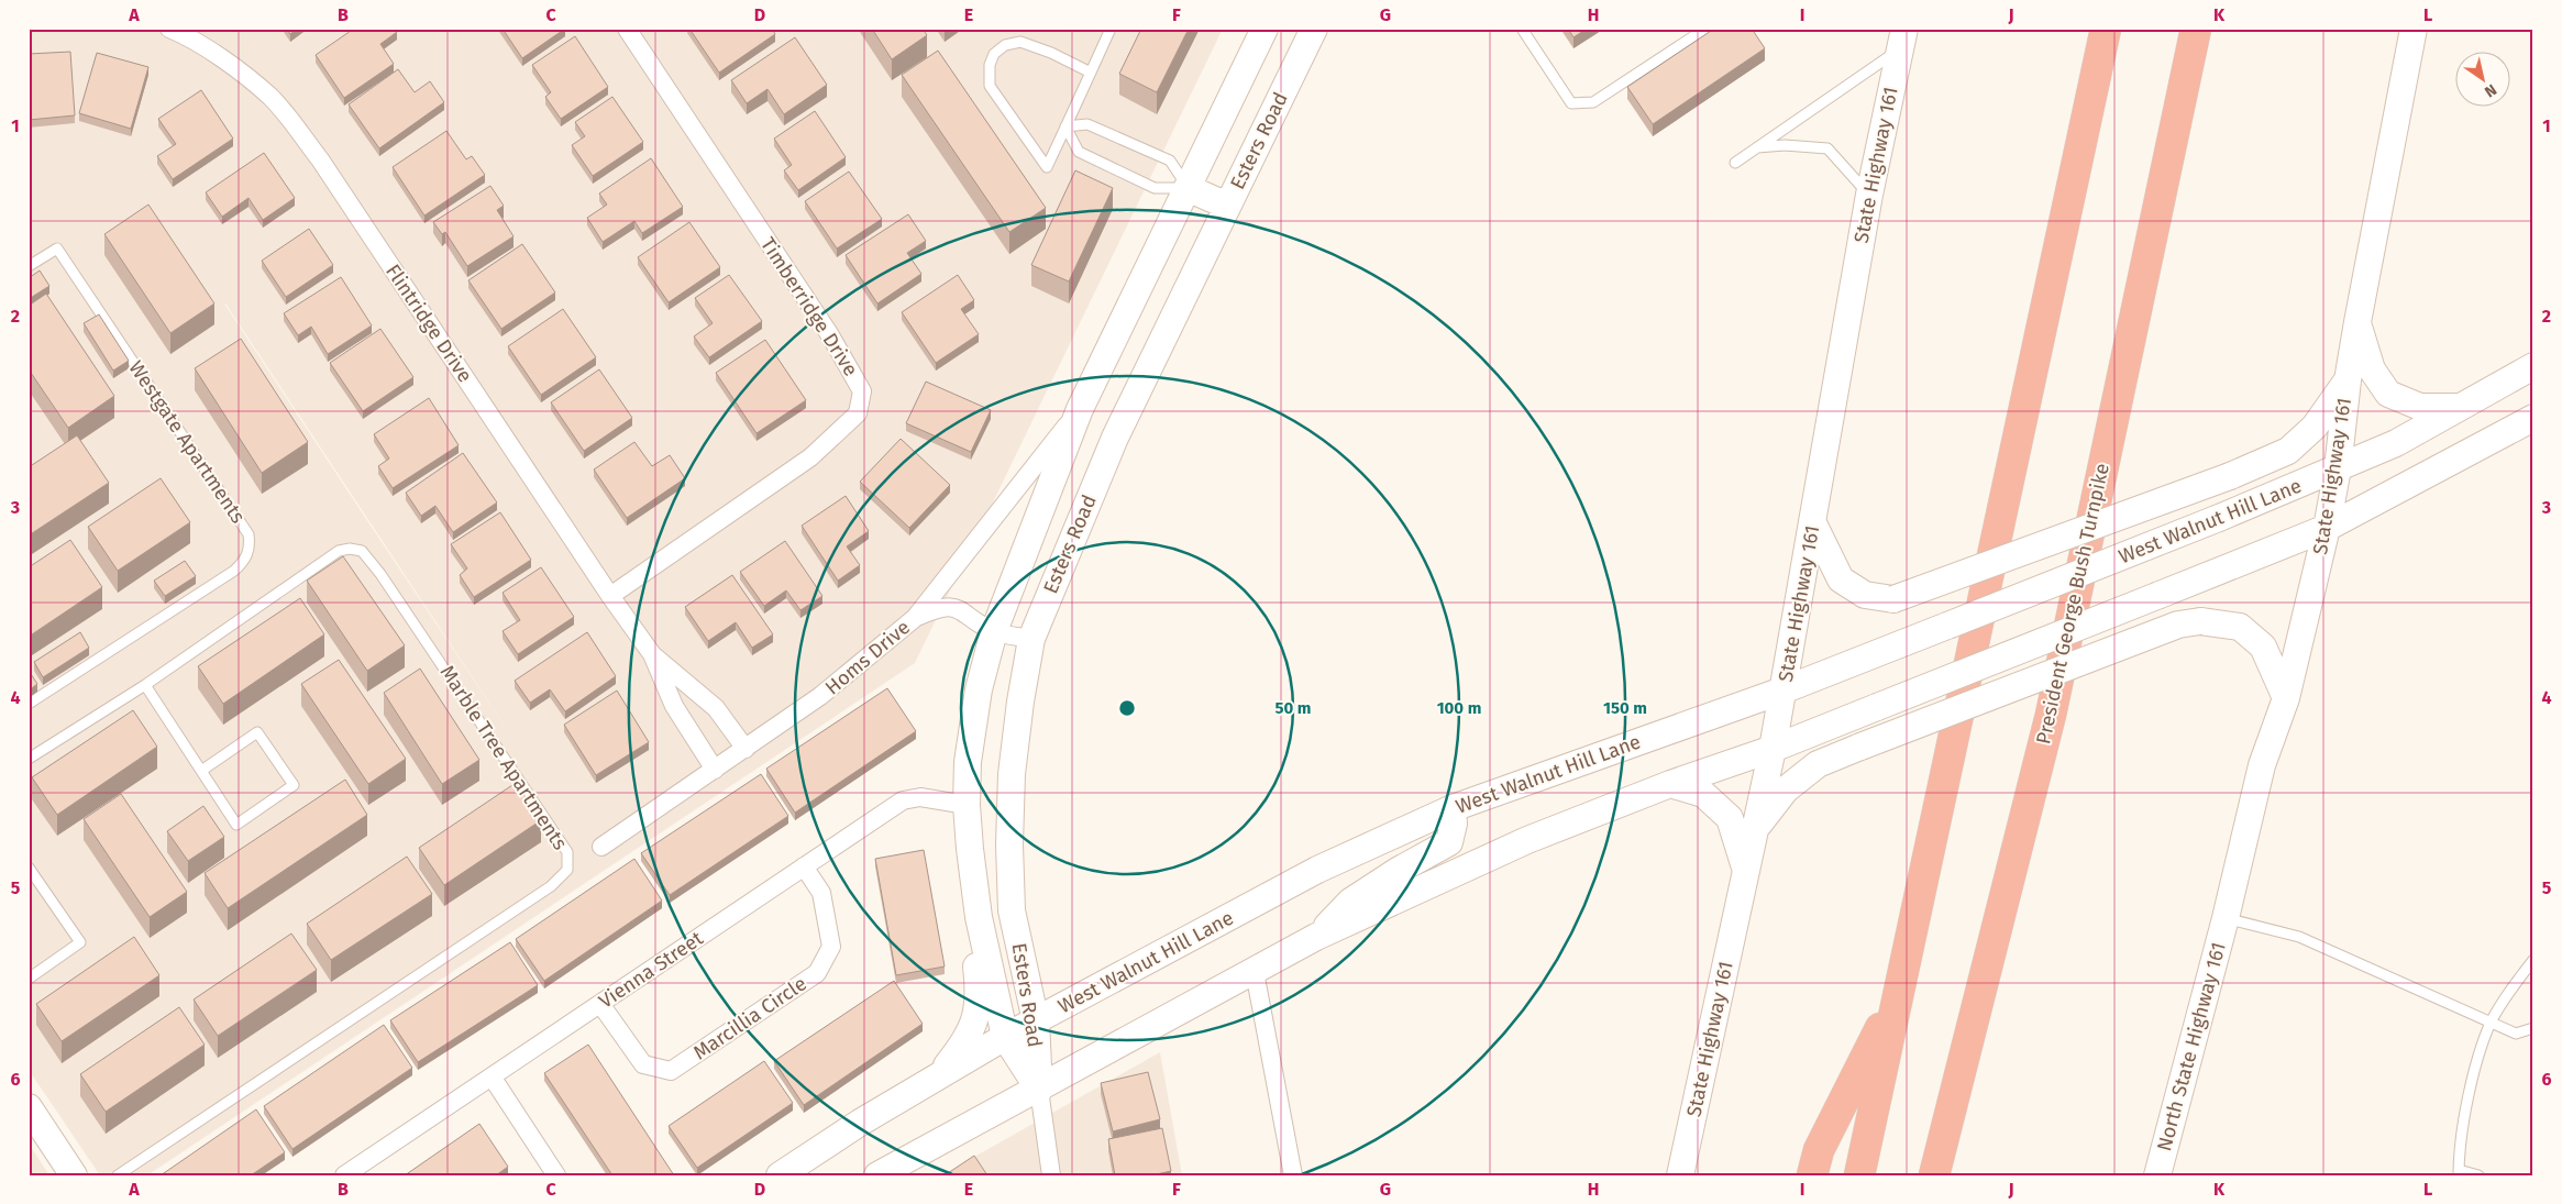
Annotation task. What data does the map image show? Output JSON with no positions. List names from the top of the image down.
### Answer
{
  "streets": {
    "highway": ["President George Bush Turnpike"],
    "main road": [
      "Esters Road",
      "State Highway 161",
      "West Walnut Hill Lane",
      "North State Highway 161"
    ],
    "street": [
      "Timberridge Drive",
      "Flintridge Drive",
      "Homs Drive",
      "Vienna Street",
      "Marcillia Circle"
    ],
    "lane": ["Westgate Apartments", "Marble Tree Apartments"]
  },
  "crossings": [
    ["Esters Road", "West Walnut Hill Lane"],
    ["Esters Road", "Homs Drive"],
    ["Esters Road", "Vienna Street"],
    ["State Highway 161", "West Walnut Hill Lane"],
    ["State Highway 161", "North State Highway 161"],
    ["Timberridge Drive", "Flintridge Drive"],
    ["Flintridge Drive", "Homs Drive"],
    ["Vienna Street", "Marcillia Circle"]
  ],
  "north": "bottom right",
  "grid": {
    "columns": [
      "A",
      "B",
      "C",
      "D",
      "E",
      "F",
      "G",
      "H",
      "I",
      "J",
      "K",
      "L"
    ],
    "rows": [
      "1",
      "2",
      "3",
      "4",
      "5",
      "6"
    ]
  },
  "rings": ["50 m", "100 m", "150 m"]
}
